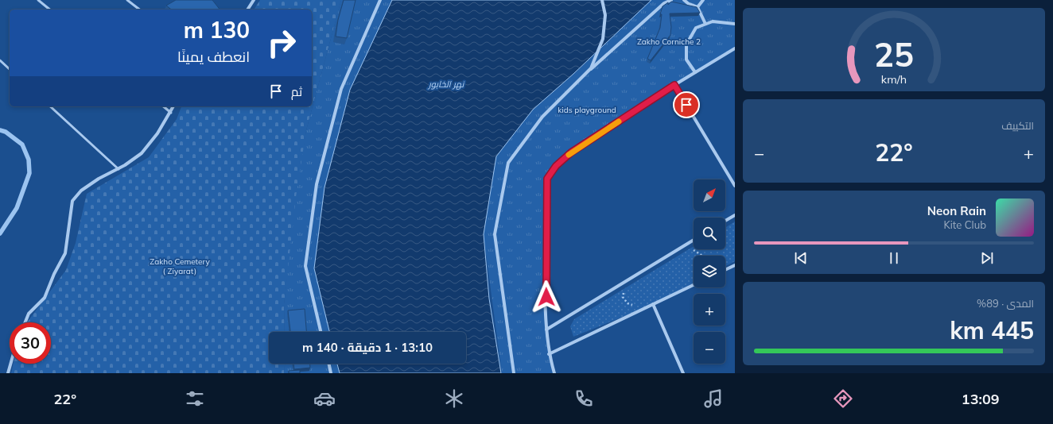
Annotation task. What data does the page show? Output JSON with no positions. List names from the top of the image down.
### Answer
{
  "water": ["نهر الخابور"],
  "parks": ["Zakho Corniche 2", "kids playground", "Zakho Cemetery ( Ziyarat)"],
  "north": "top right",
  "page": {
    "turn": ["130 m", "انعطف يمينًا"],
    "then": "ثم",
    "tile": [
      "التكييف",
      ["المدى · 89%", "445 km"]
    ],
    "heat": ["−", "22°", "+"],
    "map_buttons": ["+", "−"],
    "song": ["Neon Rain", "Kite Club"],
    "limit": "30",
    "trip": "13:10 · 1 دقيقة · 140 m",
    "tabs": ["13:09", "22°"],
    "gauge": ["25", "km/h"]
  }
}
